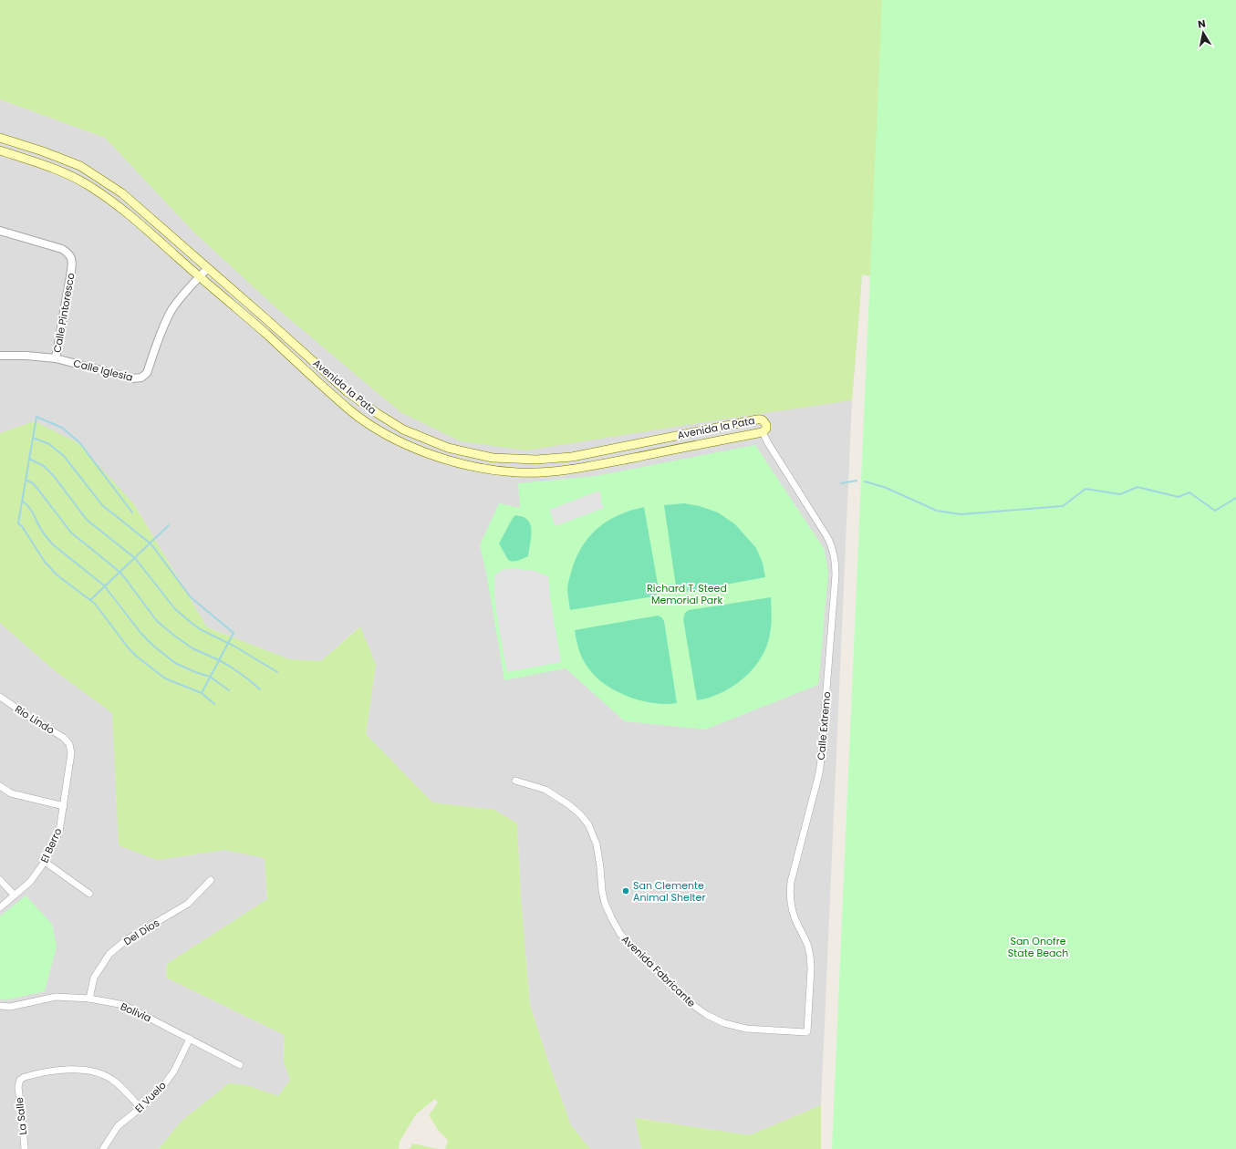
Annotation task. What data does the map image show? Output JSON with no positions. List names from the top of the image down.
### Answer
{
  "streets": {
    "main road": ["Avenida la Pata"],
    "street": [
      "Calle Pintoresco",
      "Calle Iglesia",
      "Rio Lindo",
      "Calle Extremo",
      "El Berro",
      "Del Dios",
      "Avenida Fabricante",
      "Bolivia",
      "El Vuelo",
      "La Salle"
    ]
  },
  "crossings": [
    ["Calle Pintoresco", "Calle Iglesia"],
    ["Calle Iglesia", "Avenida la Pata"],
    ["Avenida la Pata", "Calle Extremo"],
    ["Rio Lindo", "El Berro"],
    ["Calle Extremo", "Avenida Fabricante"],
    ["Del Dios", "Bolivia"],
    ["Bolivia", "El Vuelo"],
    ["El Vuelo", "La Salle"]
  ],
  "parks": ["Richard T. Steed Memorial Park", "San Onofre State Beach"],
  "places": ["San Clemente Animal Shelter"],
  "north": "top"
}
